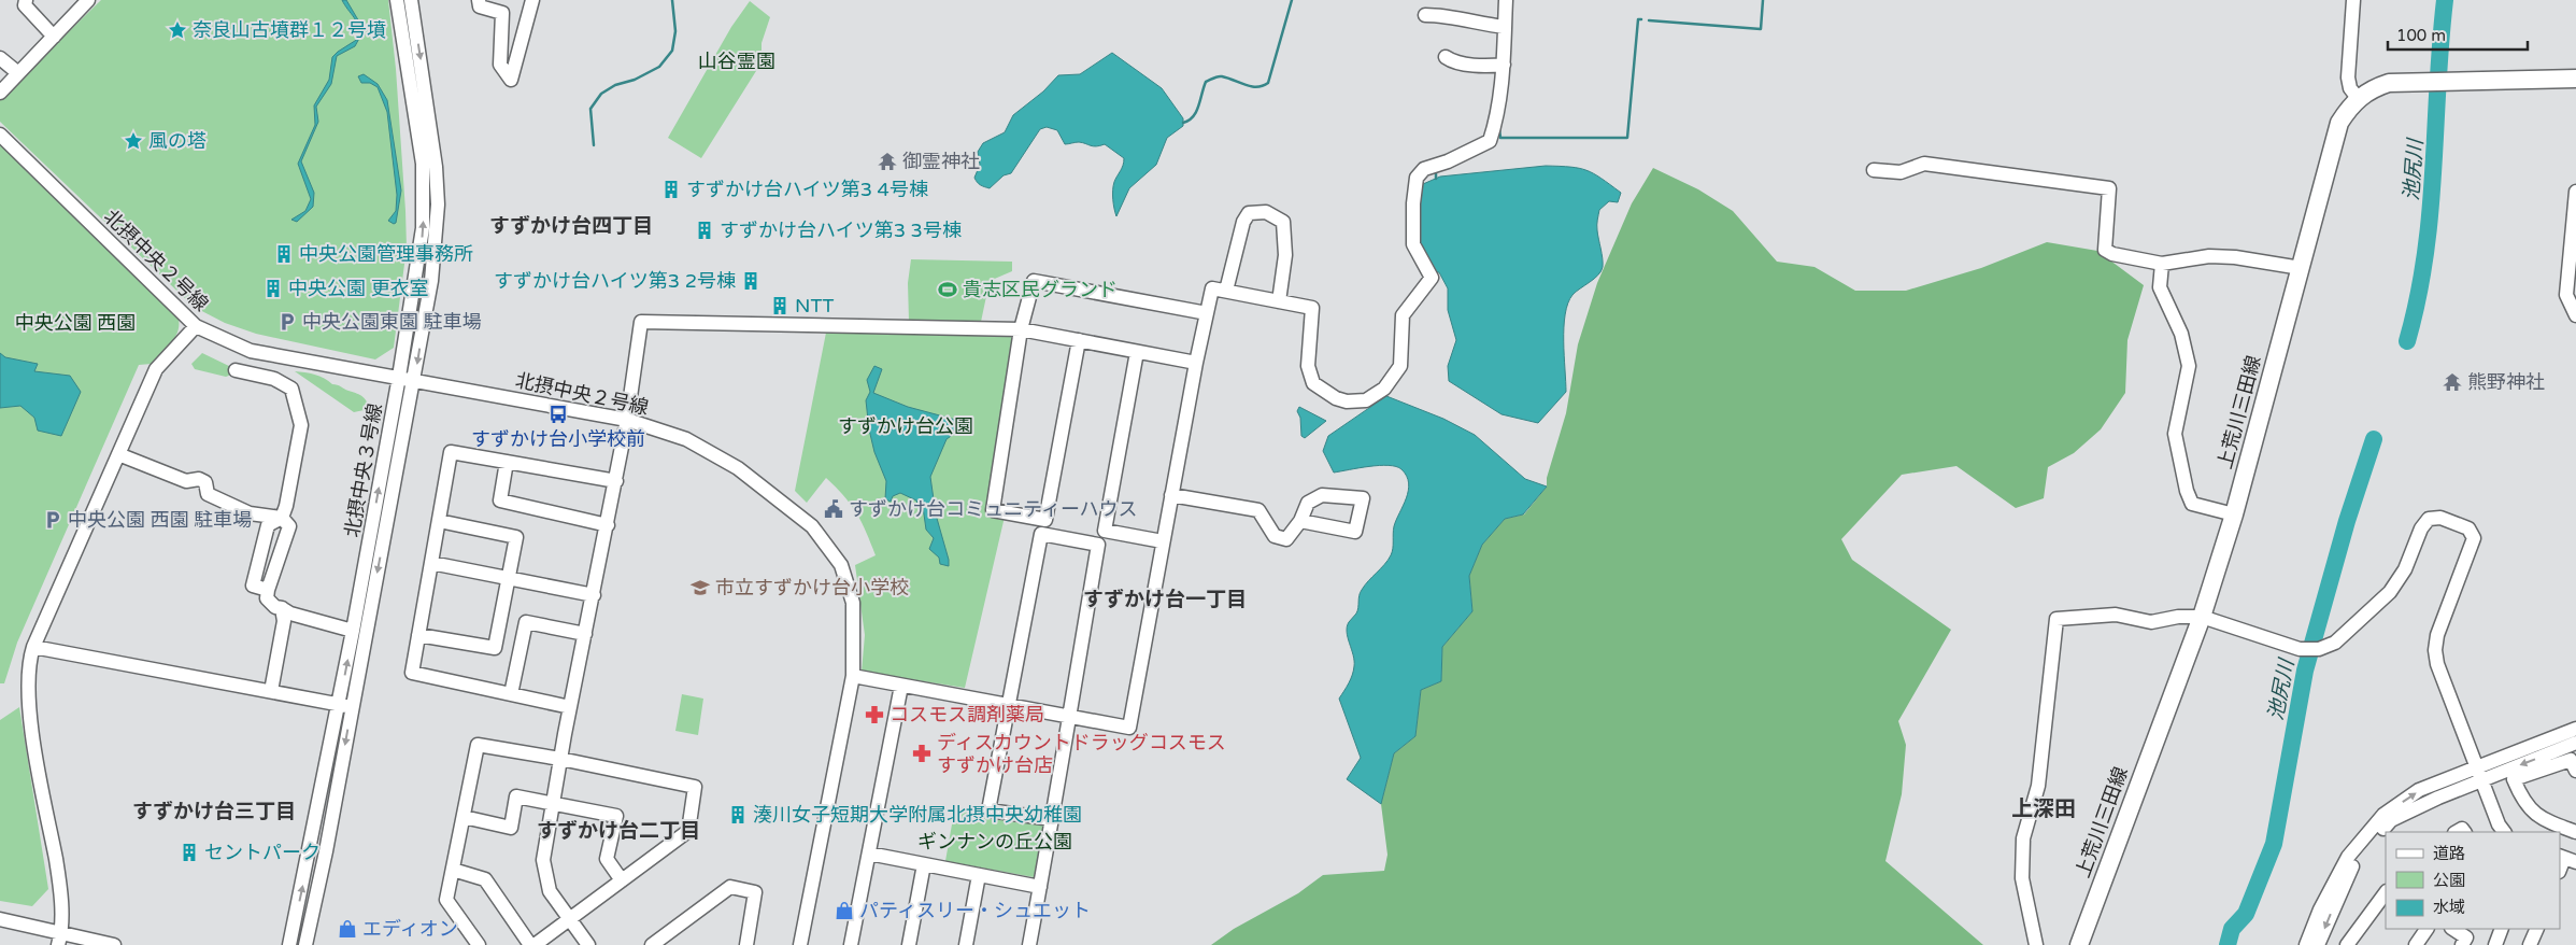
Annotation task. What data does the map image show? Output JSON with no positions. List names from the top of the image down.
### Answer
{
  "streets": {
    "main road": ["上荒川三田線"],
    "street": ["北摂中央２号線", "北摂中央３号線"]
  },
  "crossings": [
    ["北摂中央２号線", "北摂中央３号線"]
  ],
  "districts": [
    "すずかけ台四丁目",
    "すずかけ台一丁目",
    "上深田",
    "すずかけ台三丁目",
    "すずかけ台二丁目"
  ],
  "water": ["池尻川"],
  "parks": [
    "山谷霊園",
    "中央公園 西園",
    "すずかけ台公園",
    "ギンナンの丘公園"
  ],
  "places": {
    "place": ["奈良山古墳群１２号墳", "風の塔"],
    "temple": ["御霊神社", "熊野神社"],
    "building": [
      "すずかけ台ハイツ第3 4号棟",
      "すずかけ台ハイツ第3 3号棟",
      "中央公園管理事務所",
      "すずかけ台ハイツ第3 2号棟",
      "中央公園 更衣室",
      "NTT",
      "湊川女子短期大学附属北摂中央幼稚園",
      "セントパーク"
    ],
    "sports": ["貴志区民グランド"],
    "parking": ["中央公園東園 駐車場", "中央公園 西園 駐車場"],
    "bus stop": ["すずかけ台小学校前"],
    "public building": ["すずかけ台コミュニティーハウス"],
    "school or university": ["市立すずかけ台小学校"],
    "pharmacy": ["コスモス調剤薬局", "ディスカウントドラッグコスモス すずかけ台店"],
    "shop": ["パティスリー・シュエット", "エディオン"]
  },
  "legend": ["道路", "公園", "水域"],
  "scale_bar": "100 m"
}
